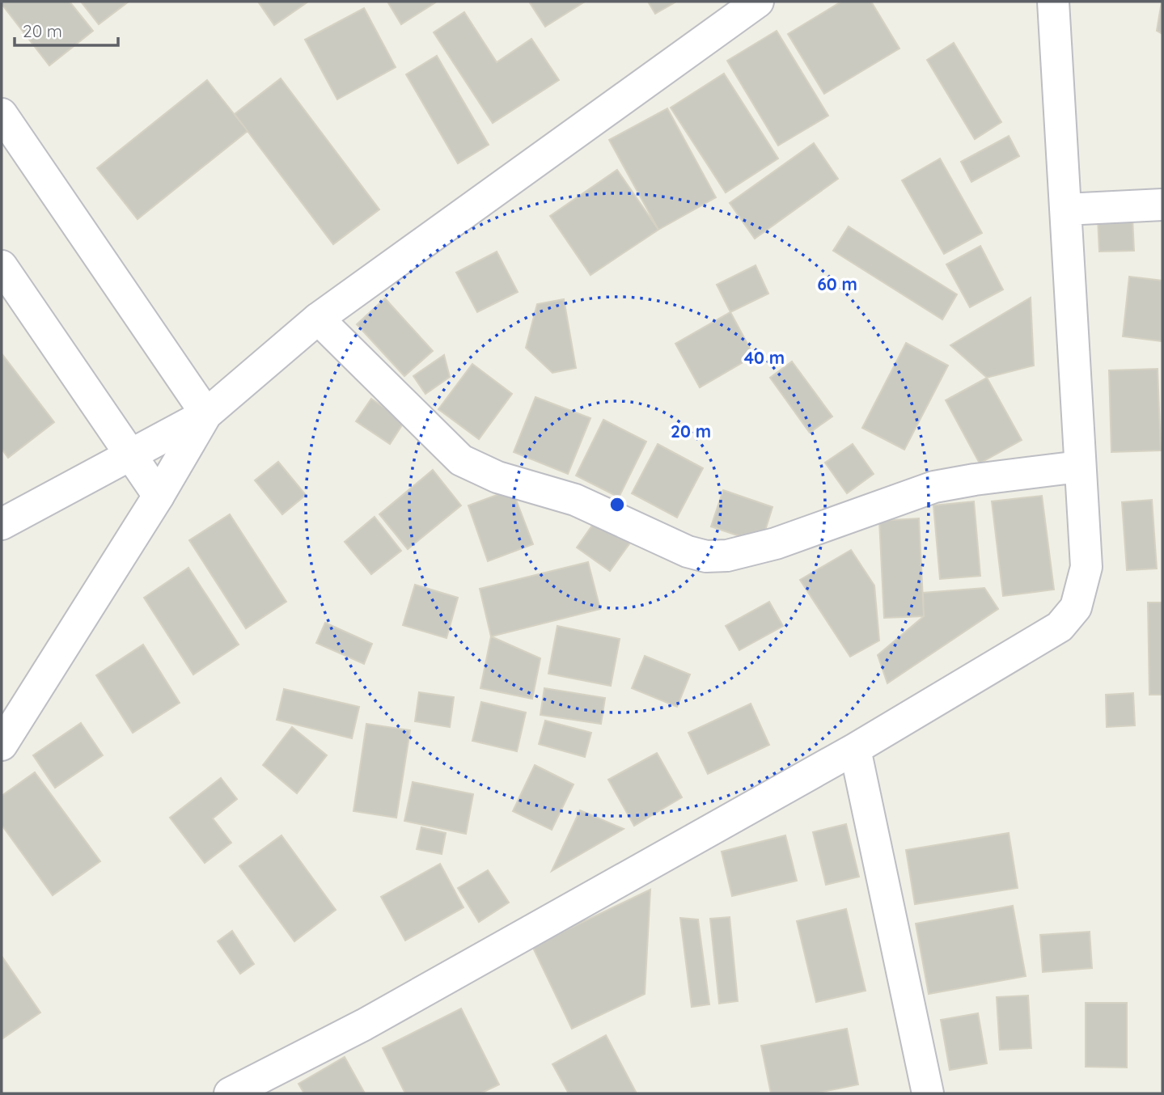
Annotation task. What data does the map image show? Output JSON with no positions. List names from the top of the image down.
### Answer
{
  "scale_bar": "20 m",
  "rings": ["60 m", "40 m", "20 m"]
}
